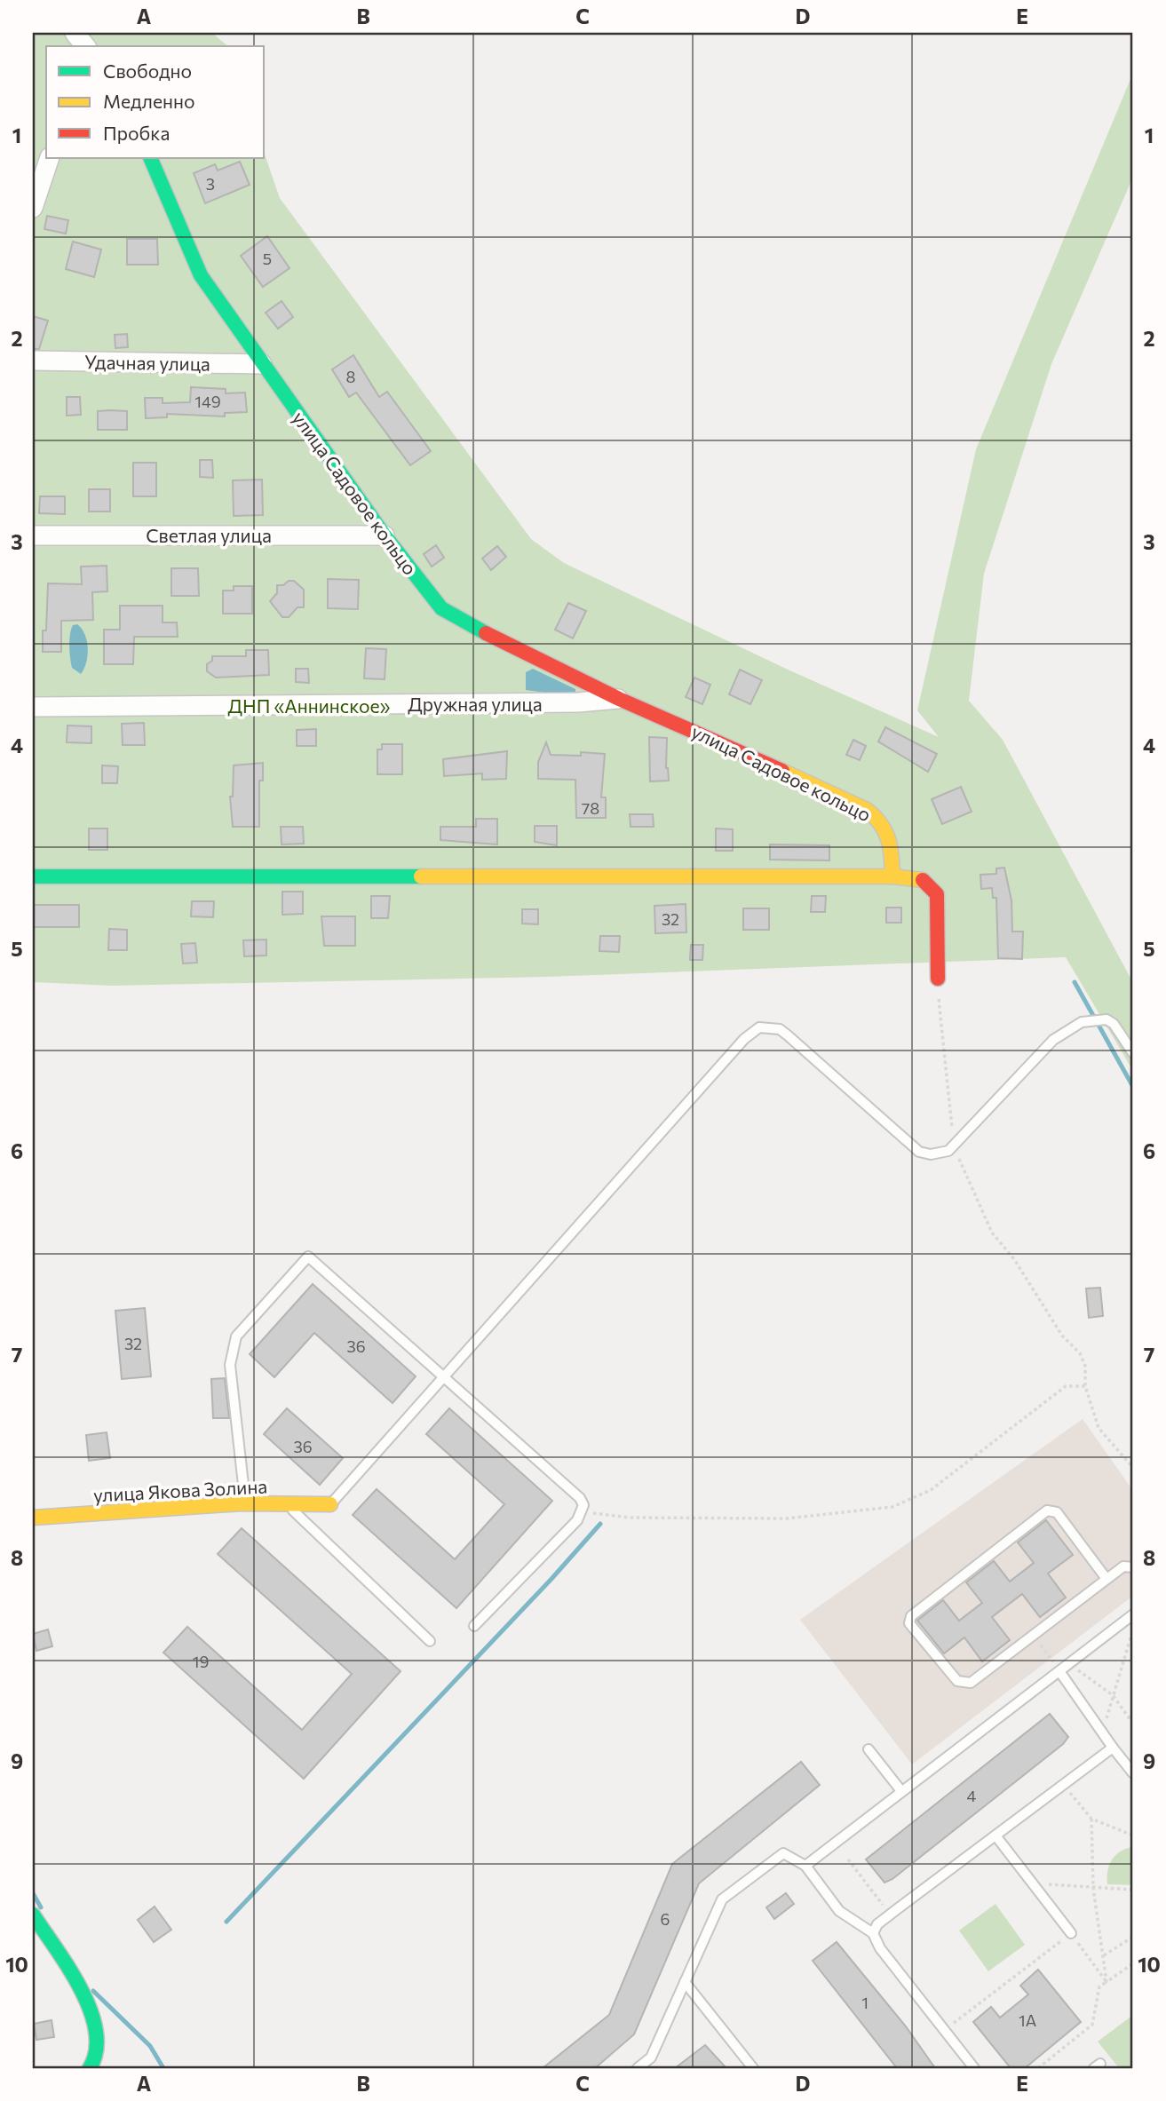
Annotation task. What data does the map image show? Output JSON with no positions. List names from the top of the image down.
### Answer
{
  "streets": {
    "street": [
      "Удачная улица",
      "улица Садовое кольцо",
      "Светлая улица",
      "Дружная улица",
      "улица Якова Золина"
    ]
  },
  "crossings": [
    ["Удачная улица", "улица Садовое кольцо"],
    ["улица Садовое кольцо", "Светлая улица"],
    ["улица Садовое кольцо", "Дружная улица"]
  ],
  "parks": ["ДНП «Аннинское»"],
  "house_numbers": [
    "3",
    "5",
    "8",
    "149",
    "78",
    "32",
    "32",
    "36",
    "36",
    "19",
    "4",
    "6",
    "1",
    "1А"
  ],
  "legend": ["Свободно", "Медленно", "Пробка"],
  "grid": {
    "columns": [
      "A",
      "B",
      "C",
      "D",
      "E"
    ],
    "rows": [
      "1",
      "2",
      "3",
      "4",
      "5",
      "6",
      "7",
      "8",
      "9",
      "10"
    ]
  }
}
